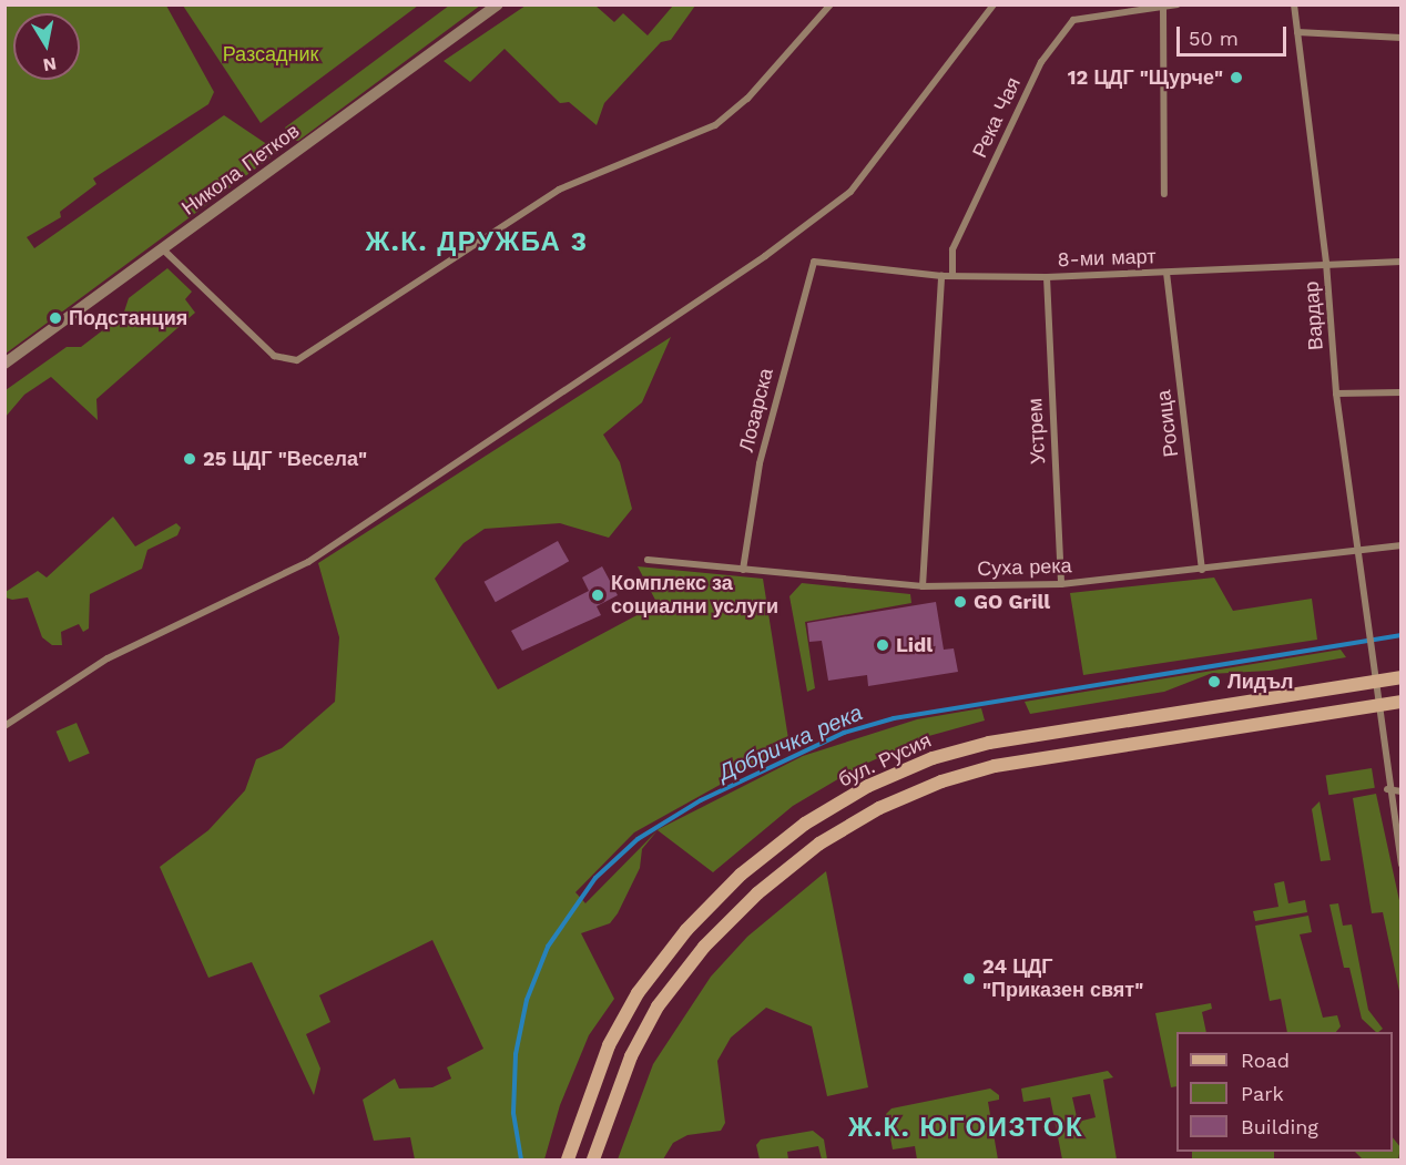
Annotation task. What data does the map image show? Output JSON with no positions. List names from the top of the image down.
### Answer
{
  "streets": {
    "main road": ["бул. Русия"],
    "street": [
      "Река Чая",
      "Никола Петков",
      "8-ми март",
      "Вардар",
      "Лозарска",
      "Росица",
      "Устрем",
      "Суха река"
    ]
  },
  "crossings": [
    ["Река Чая", "8-ми март"],
    ["8-ми март", "Вардар"],
    ["8-ми март", "Лозарска"],
    ["8-ми март", "Росица"],
    ["8-ми март", "Устрем"],
    ["Вардар", "Суха река"],
    ["Вардар", "бул. Русия"],
    ["Лозарска", "Суха река"],
    ["Росица", "Суха река"],
    ["Устрем", "Суха река"]
  ],
  "districts": ["Ж.К. ДРУЖБА 3", "Ж.К. ЮГОИЗТОК"],
  "water": ["Добричка река"],
  "parks": ["Разсадник"],
  "places": [
    "12 ЦДГ \"Щурче\"",
    "Подстанция",
    "25 ЦДГ \"Весела\"",
    "Комплекс за социални услуги",
    "GO Grill",
    "Lidl",
    "Лидъл",
    "24 ЦДГ \"Приказен свят\""
  ],
  "legend": ["Road", "Park", "Building"],
  "scale_bar": "50 m",
  "north": "bottom"
}
